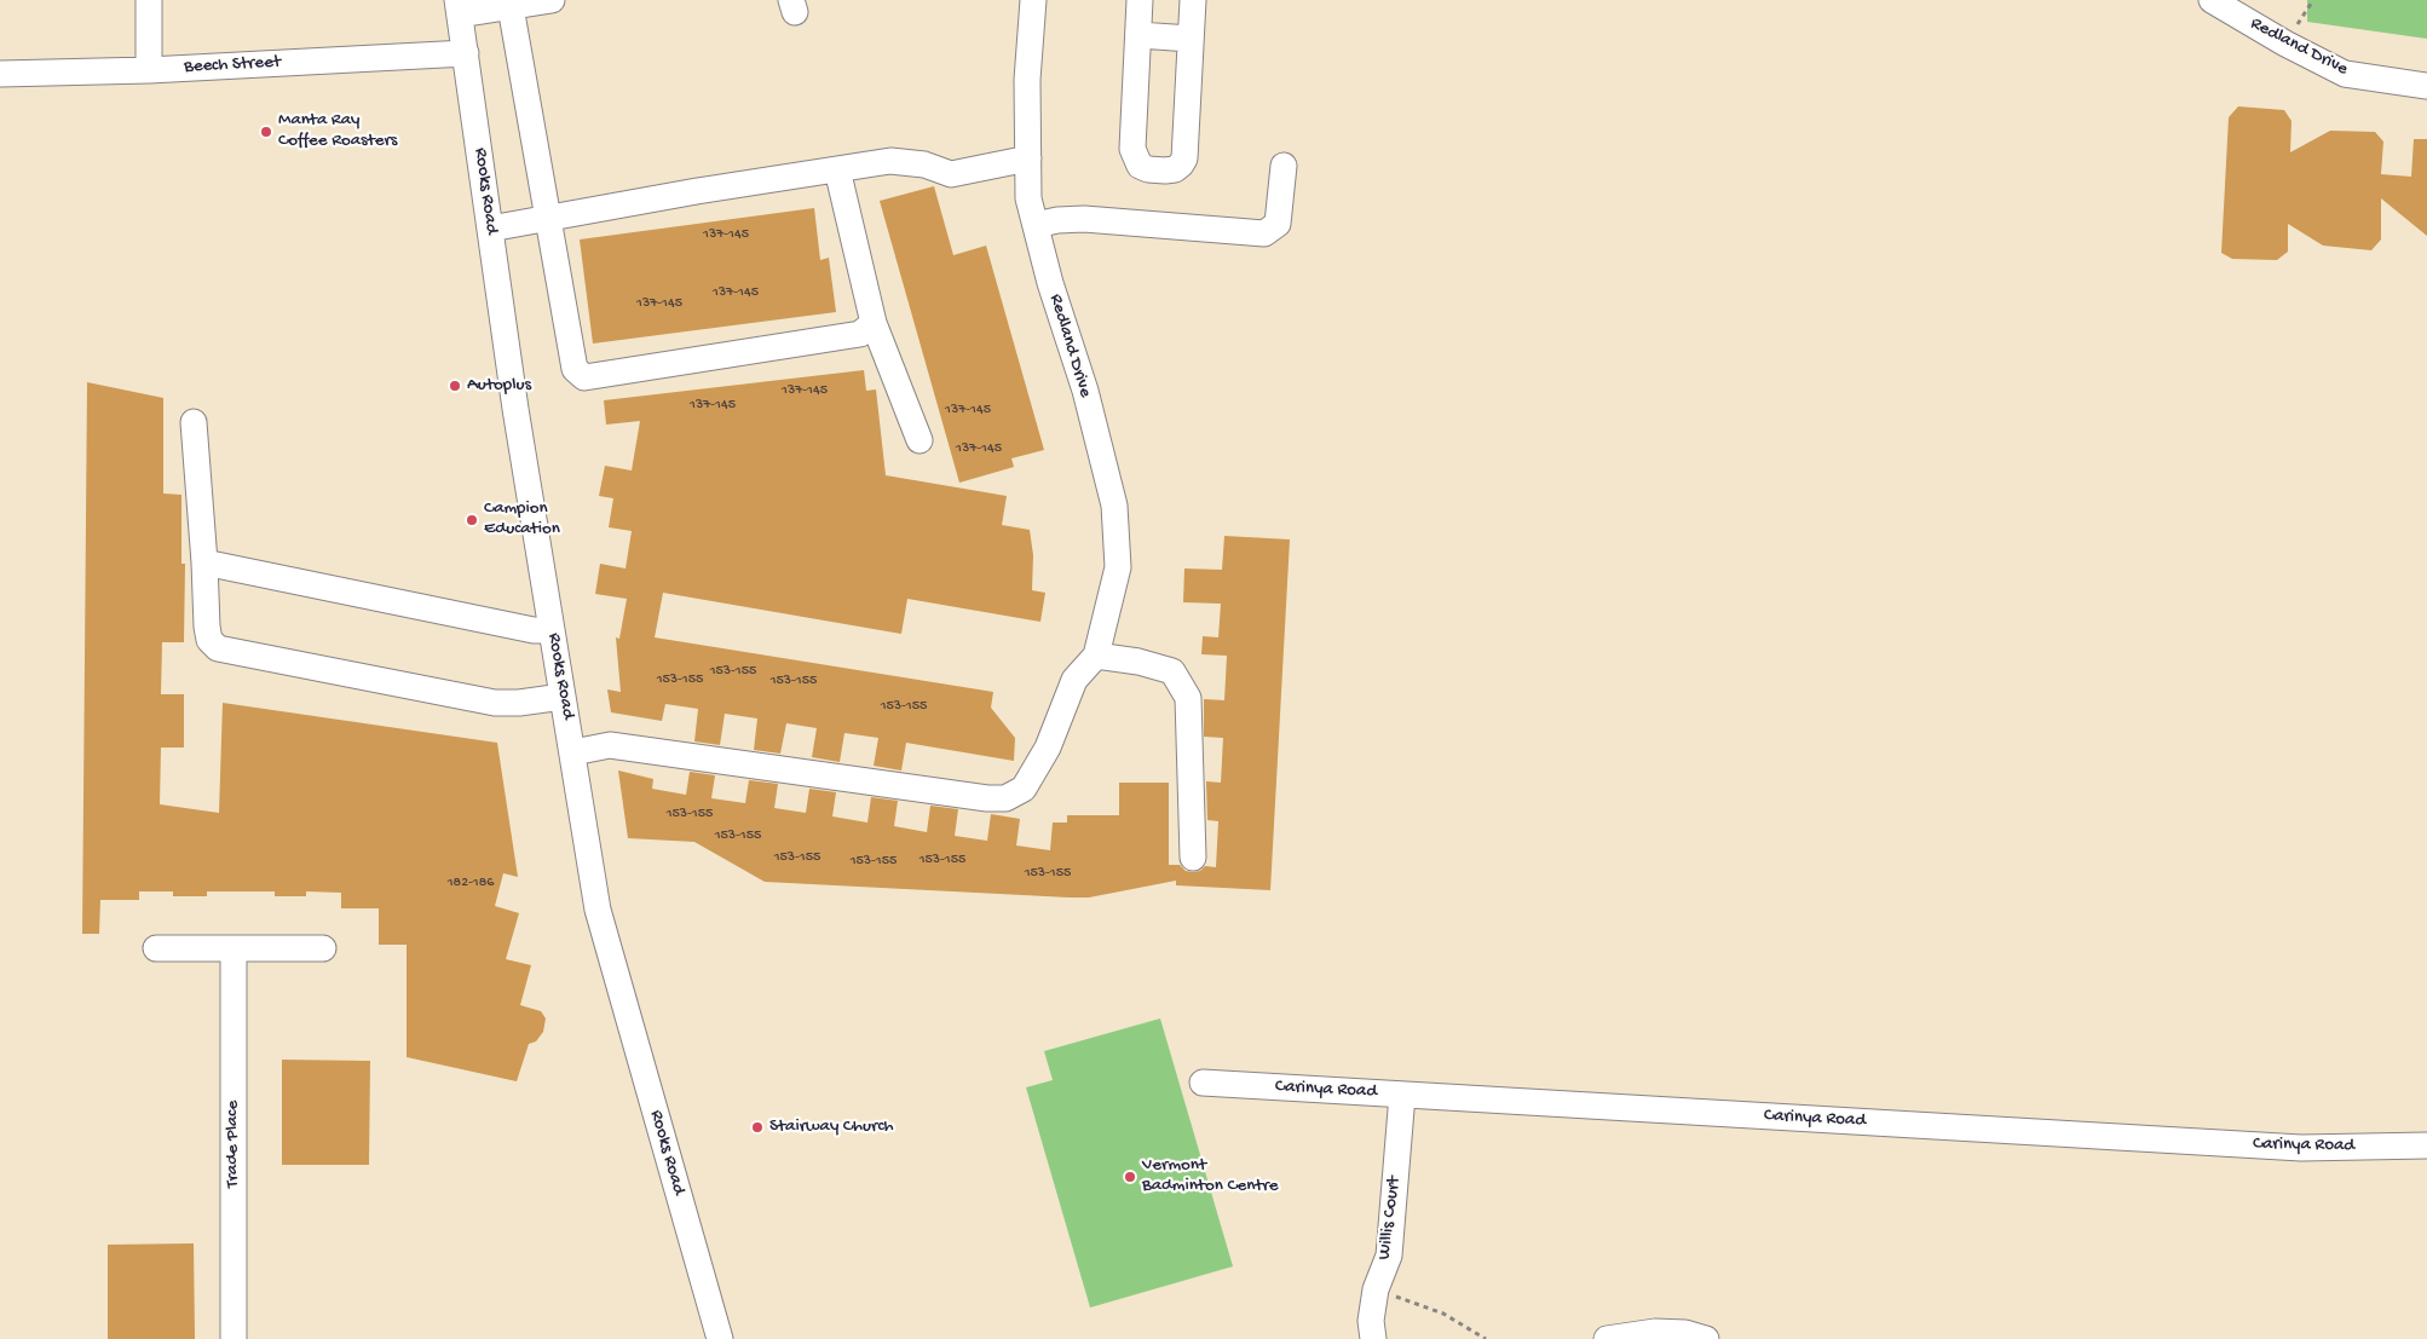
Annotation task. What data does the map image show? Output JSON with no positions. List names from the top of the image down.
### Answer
{
  "streets": {
    "street": [
      "Redland Drive",
      "Beech Street",
      "Rooks Road",
      "Carinya Road",
      "Trade Place",
      "Willis Court"
    ]
  },
  "crossings": [
    ["Redland Drive", "Rooks Road"],
    ["Beech Street", "Rooks Road"],
    ["Carinya Road", "Willis Court"]
  ],
  "places": [
    "Manta Ray Coffee Roasters",
    "Autoplus",
    "Campion Education",
    "Stairway Church",
    "Vermont Badminton Centre"
  ],
  "house_numbers": [
    "137-145",
    "137-145",
    "137-145",
    "137-145",
    "137-145",
    "137-145",
    "137-145",
    "153-155",
    "153-155",
    "153-155",
    "153-155",
    "153-155",
    "153-155",
    "153-155",
    "153-155",
    "153-155",
    "153-155",
    "182-186"
  ]
}
